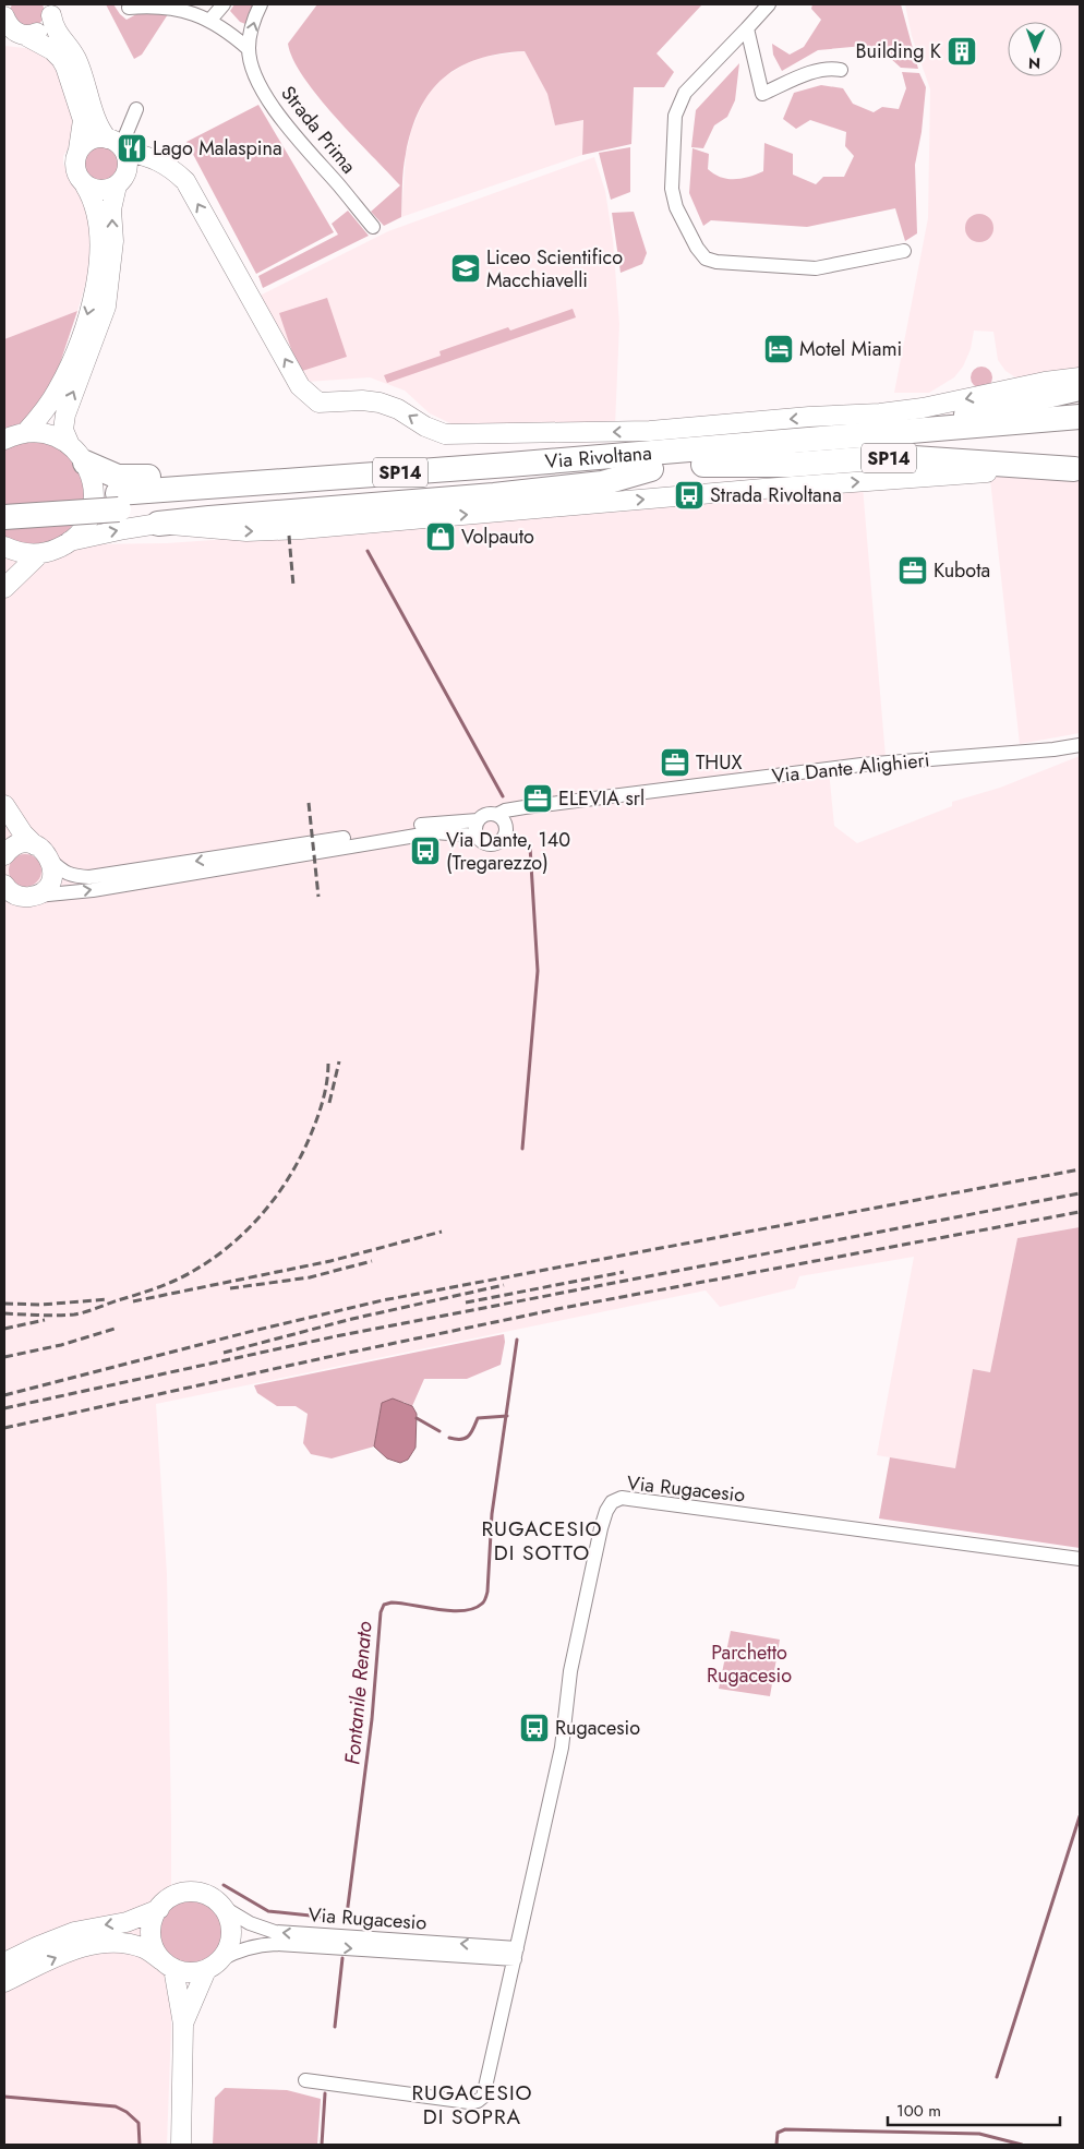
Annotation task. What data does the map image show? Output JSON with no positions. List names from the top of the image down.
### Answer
{
  "streets": {
    "highway": ["Via Rivoltana", "SP14"],
    "street": ["Strada Prima", "Via Dante Alighieri", "Via Rugacesio"]
  },
  "crossings": [
    ["Via Rivoltana", "SP14"]
  ],
  "districts": ["RUGACESIO DI SOTTO", "RUGACESIO DI SOPRA"],
  "water": ["Fontanile Renato"],
  "parks": ["Parchetto Rugacesio"],
  "places": {
    "building": ["Building K"],
    "restaurant": ["Lago Malaspina"],
    "school or university": ["Liceo Scientifico Macchiavelli"],
    "hotel": ["Motel Miami"],
    "bus stop": ["Strada Rivoltana", "Via Dante, 140 (Tregarezzo)", "Rugacesio"],
    "shop": ["Volpauto"],
    "office": ["Kubota", "THUX", "ELEVIA srl"]
  },
  "scale_bar": "100 m",
  "north": "bottom"
}
